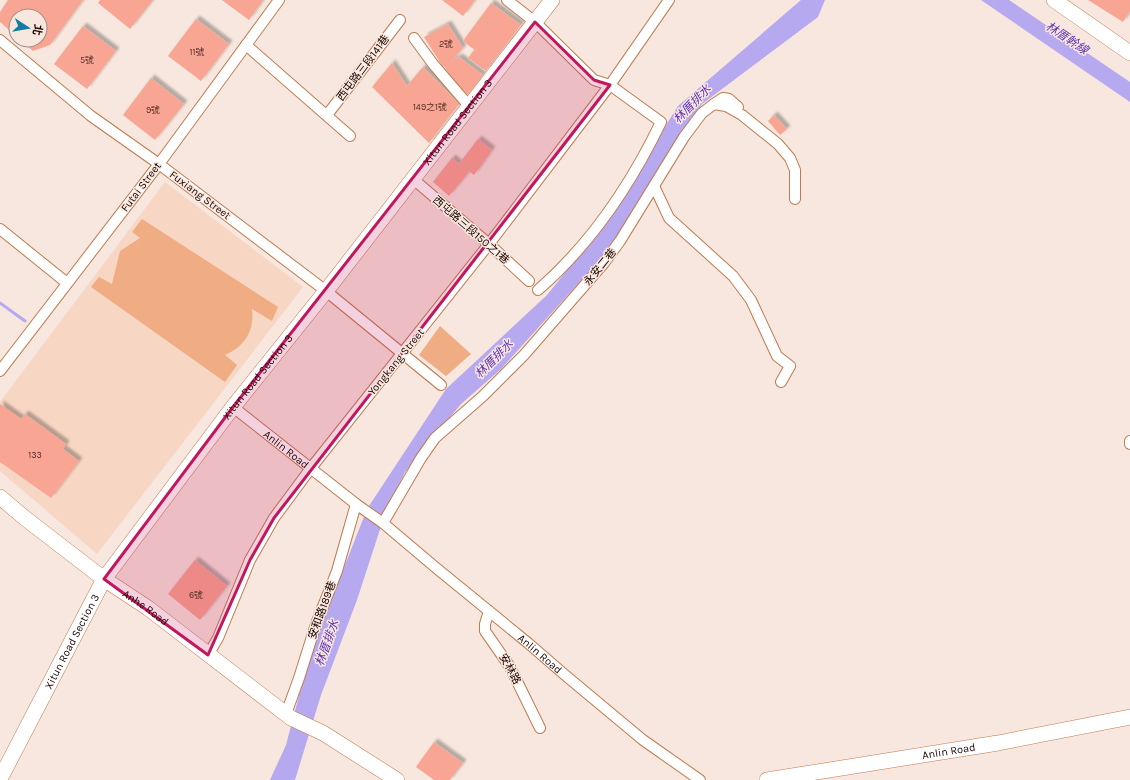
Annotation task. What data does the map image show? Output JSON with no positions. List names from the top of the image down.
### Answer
{
  "streets": {
    "street": [
      "西屯路三段141巷",
      "Xitun Road Section 3",
      "Futai Street",
      "Fuxiang Street",
      "西屯路三段150之1巷",
      "永安二巷",
      "Yongkang Street",
      "Anlin Road",
      "Anhe Road",
      "安和路189巷",
      "安林路"
    ]
  },
  "crossings": [
    ["Xitun Road Section 3", "Fuxiang Street"],
    ["Xitun Road Section 3", "西屯路三段150之1巷"],
    ["Xitun Road Section 3", "Anlin Road"],
    ["Xitun Road Section 3", "Anhe Road"],
    ["Futai Street", "Fuxiang Street"],
    ["Fuxiang Street", "Yongkang Street"],
    ["西屯路三段150之1巷", "Yongkang Street"],
    ["永安二巷", "Anlin Road"],
    ["Yongkang Street", "Anlin Road"],
    ["Yongkang Street", "Anhe Road"],
    ["Anlin Road", "安和路189巷"],
    ["Anlin Road", "安林路"],
    ["Anhe Road", "安和路189巷"]
  ],
  "water": ["林厝幹線", "林厝排水"],
  "house_numbers": [
    "2號",
    "11號",
    "5號",
    "149之1號",
    "9號",
    "133",
    "6號"
  ],
  "north": "right"
}
